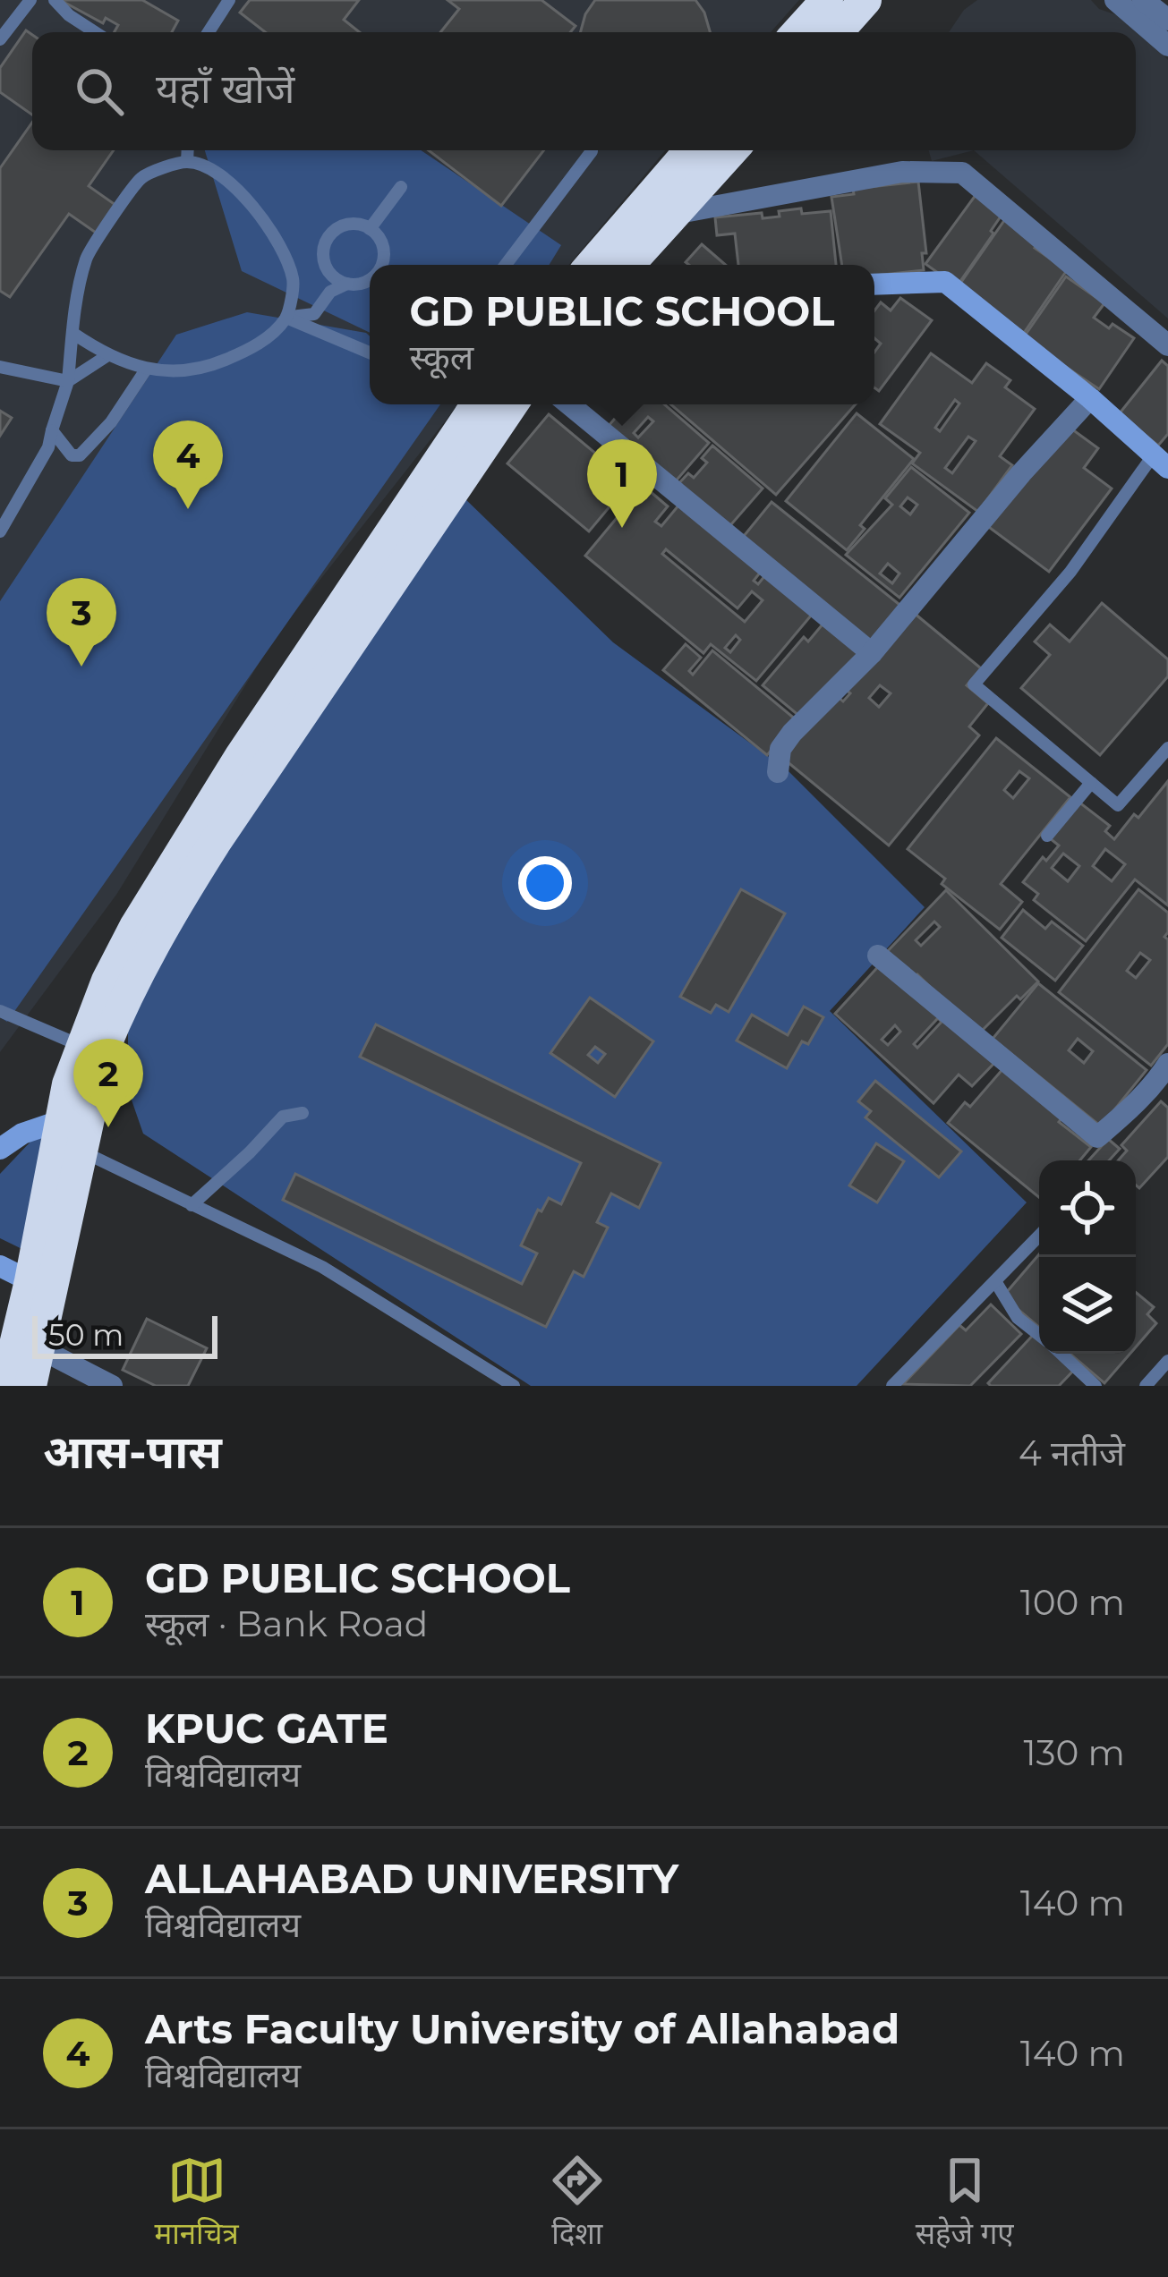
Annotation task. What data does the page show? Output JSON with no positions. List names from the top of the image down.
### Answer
{
  "scale_bar": "50 m",
  "page": {
    "search": "यहाँ खोजें",
    "popup": ["GD PUBLIC SCHOOL", "स्कूल"],
    "pins": [
      "4",
      "1",
      "3",
      "2"
    ],
    "scale": "50 m",
    "heading": ["आस-पास", "4 नतीजे"],
    "list": [
      {
        "mark": "1",
        "name": "GD PUBLIC SCHOOL",
        "note": "स्कूल · Bank Road",
        "value": "100 m"
      },
      {
        "mark": "2",
        "name": "KPUC GATE",
        "note": "विश्वविद्यालय",
        "value": "130 m"
      },
      {
        "mark": "3",
        "name": "ALLAHABAD UNIVERSITY",
        "note": "विश्वविद्यालय",
        "value": "140 m"
      },
      {
        "mark": "4",
        "name": "Arts Faculty University of Allahabad",
        "note": "विश्वविद्यालय",
        "value": "140 m"
      }
    ],
    "nav": ["मानचित्र", "दिशा", "सहेजे गए"]
  }
}
